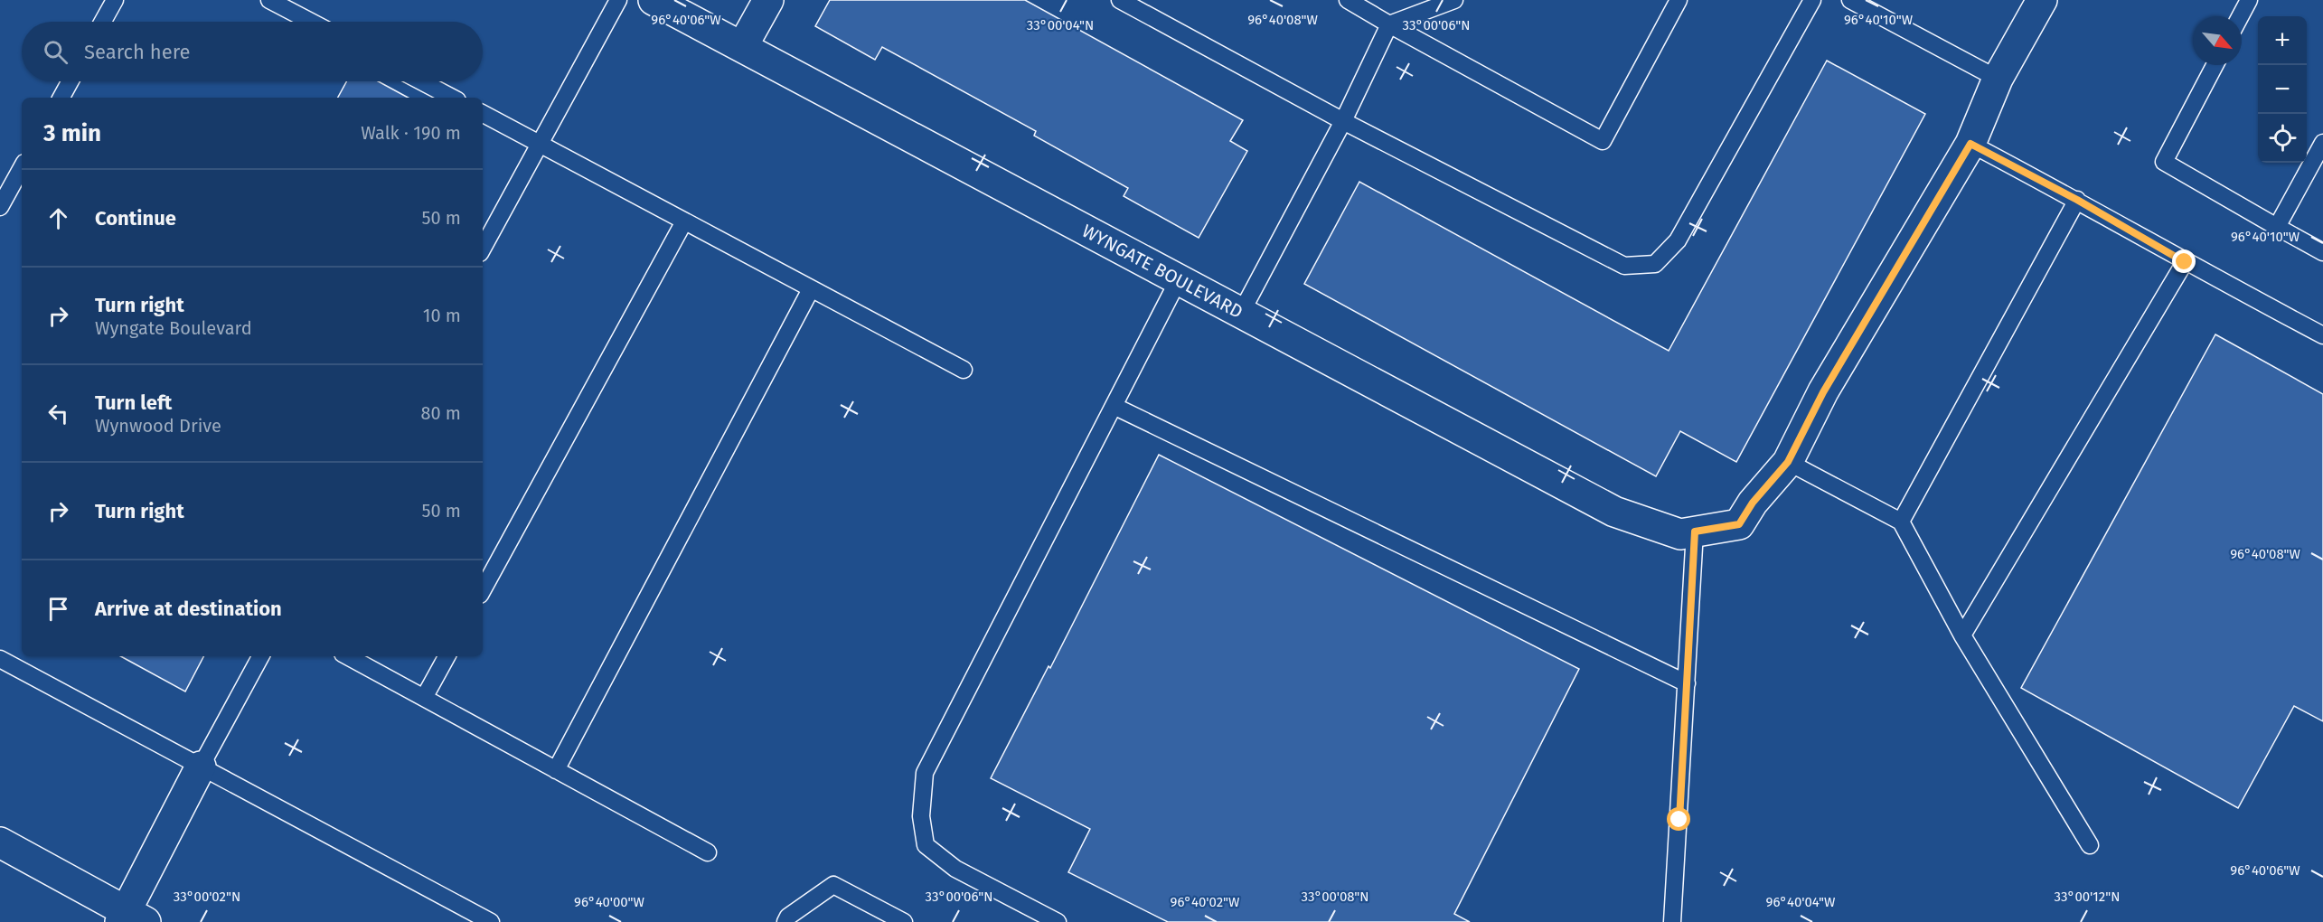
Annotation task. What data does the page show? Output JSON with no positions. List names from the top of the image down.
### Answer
{
  "streets": {
    "street": ["WYNGATE BOULEVARD"]
  },
  "north": "bottom right",
  "page": {
    "map_buttons": ["+", "−"],
    "search": "Search here",
    "heading": ["3 min", "Walk · 190 m"],
    "list": [
      ["Continue", "50 m"],
      ["Turn right", "Wyngate Boulevard", "10 m"],
      ["Turn left", "Wynwood Drive", "80 m"],
      ["Turn right", "50 m"],
      "Arrive at destination"
    ]
  },
  "coordinates": [
    "96°40'06\"W",
    "96°40'08\"W",
    "96°40'10\"W",
    "33°00'04\"N",
    "33°00'06\"N",
    "33°00'02\"N",
    "33°00'08\"N",
    "33°00'12\"N",
    "96°40'00\"W",
    "96°40'02\"W",
    "96°40'04\"W"
  ]
}
